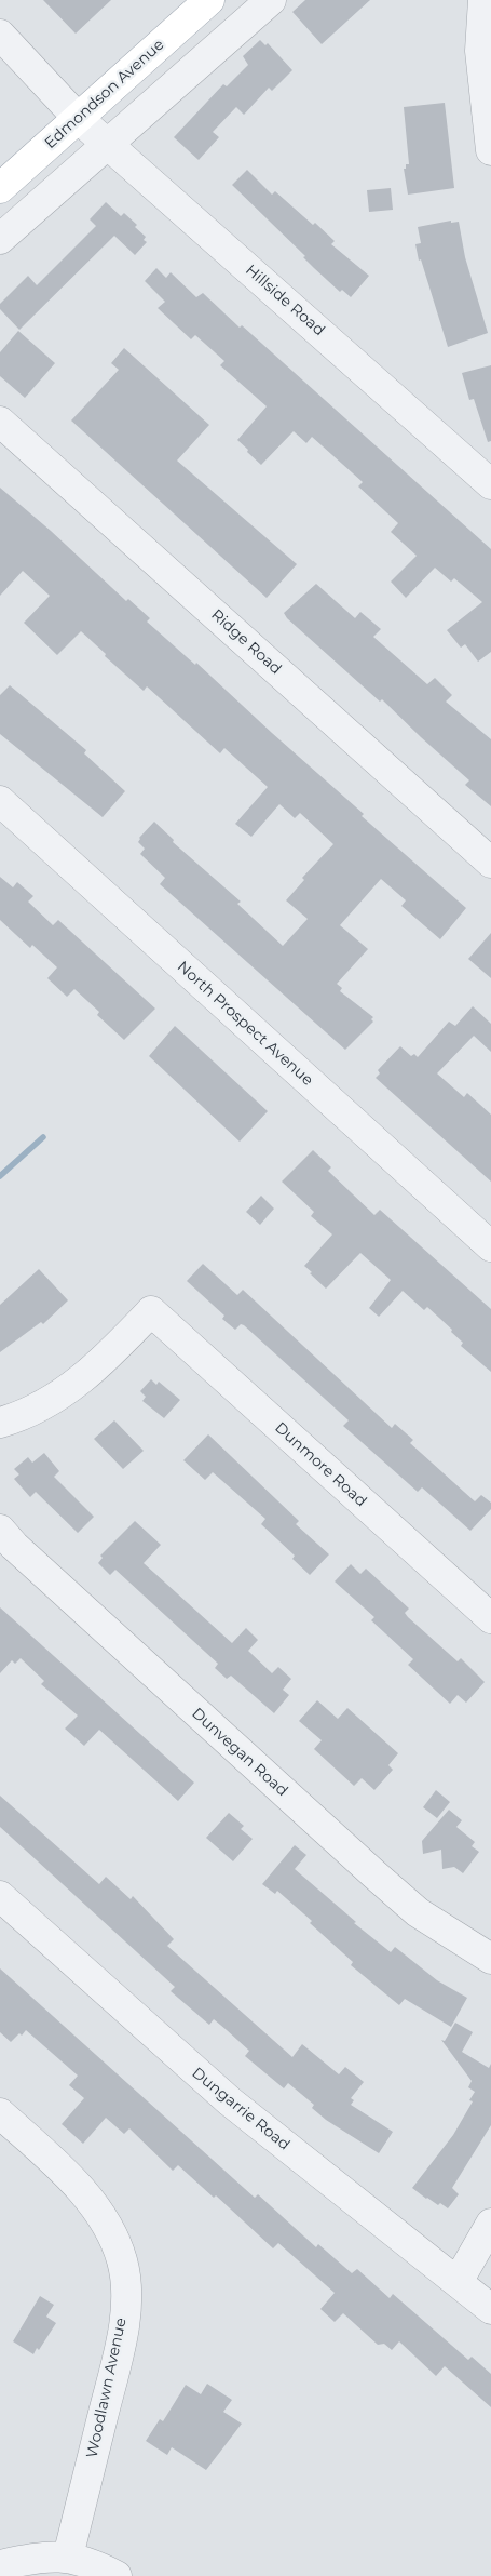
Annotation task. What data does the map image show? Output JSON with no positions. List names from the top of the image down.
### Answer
{
  "streets": {
    "main road": ["Edmondson Avenue"],
    "street": [
      "Hillside Road",
      "Ridge Road",
      "North Prospect Avenue",
      "Dunmore Road",
      "Dunvegan Road",
      "Dungarrie Road",
      "Woodlawn Avenue"
    ]
  },
  "crossings": [
    ["Edmondson Avenue", "Hillside Road"]
  ]
}
